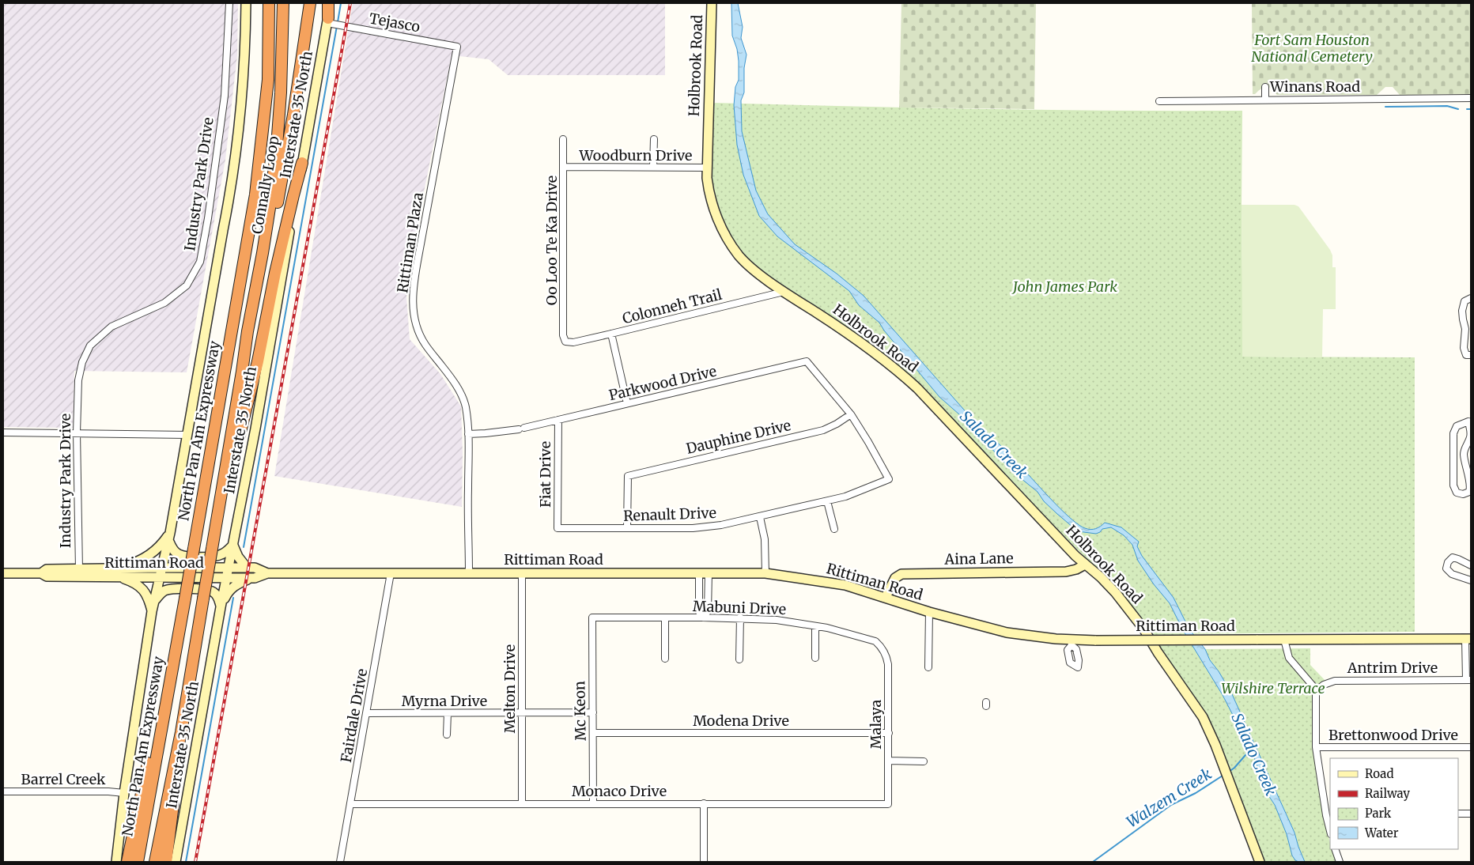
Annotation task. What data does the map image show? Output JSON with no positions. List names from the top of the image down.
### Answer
{
  "streets": {
    "highway": ["Connally Loop", "North Pan Am Expressway"],
    "main road": [
      "Holbrook Road",
      "Interstate 35 North",
      "Aina Lane",
      "Rittiman Road"
    ],
    "street": [
      "Tejasco",
      "Winans Road",
      "Woodburn Drive",
      "Industry Park Drive",
      "Oo Loo Te Ka Drive",
      "Rittiman Plaza",
      "Colonneh Trail",
      "Parkwood Drive",
      "Dauphine Drive",
      "Fiat Drive",
      "Renault Drive",
      "Mabuni Drive",
      "Antrim Drive",
      "Melton Drive",
      "Myrna Drive",
      "Mc Keon",
      "Fairdale Drive",
      "Modena Drive",
      "Malaya",
      "Brettonwood Drive",
      "Barrel Creek",
      "Monaco Drive"
    ]
  },
  "crossings": [
    ["Tejasco", "Interstate 35 North"],
    ["Tejasco", "Rittiman Plaza"],
    ["Holbrook Road", "Woodburn Drive"],
    ["Holbrook Road", "Colonneh Trail"],
    ["Holbrook Road", "Aina Lane"],
    ["Interstate 35 North", "Rittiman Road"],
    ["Woodburn Drive", "Oo Loo Te Ka Drive"],
    ["Industry Park Drive", "Rittiman Road"],
    ["Connally Loop", "North Pan Am Expressway"],
    ["Oo Loo Te Ka Drive", "Colonneh Trail"],
    ["Rittiman Plaza", "Parkwood Drive"],
    ["Rittiman Plaza", "Rittiman Road"],
    ["Parkwood Drive", "Dauphine Drive"],
    ["Parkwood Drive", "Fiat Drive"],
    ["Parkwood Drive", "Renault Drive"],
    ["Dauphine Drive", "Renault Drive"],
    ["Fiat Drive", "Renault Drive"],
    ["Aina Lane", "Rittiman Road"],
    ["Rittiman Road", "Melton Drive"],
    ["Rittiman Road", "Fairdale Drive"],
    ["Mabuni Drive", "Mc Keon"],
    ["Mabuni Drive", "Malaya"],
    ["Melton Drive", "Myrna Drive"],
    ["Melton Drive", "Monaco Drive"],
    ["Myrna Drive", "Mc Keon"],
    ["Myrna Drive", "Fairdale Drive"],
    ["Mc Keon", "Modena Drive"],
    ["Mc Keon", "Monaco Drive"],
    ["Fairdale Drive", "Monaco Drive"],
    ["Modena Drive", "Malaya"],
    ["Malaya", "Monaco Drive"]
  ],
  "water": ["Salado Creek", "Walzem Creek"],
  "parks": ["Fort Sam Houston National Cemetery", "John James Park", "Wilshire Terrace"],
  "legend": [
    "Road",
    "Railway",
    "Park",
    "Water"
  ]
}
